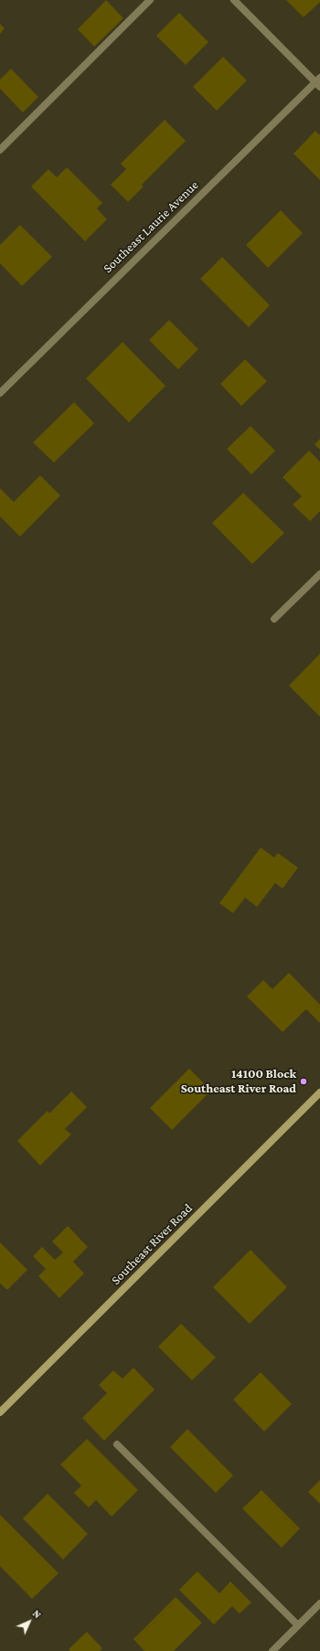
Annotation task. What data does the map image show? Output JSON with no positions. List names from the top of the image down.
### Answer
{
  "streets": {
    "street": ["Southeast Laurie Avenue", "Southeast River Road"]
  },
  "places": ["14100 Block Southeast River Road"],
  "north": "top right"
}
